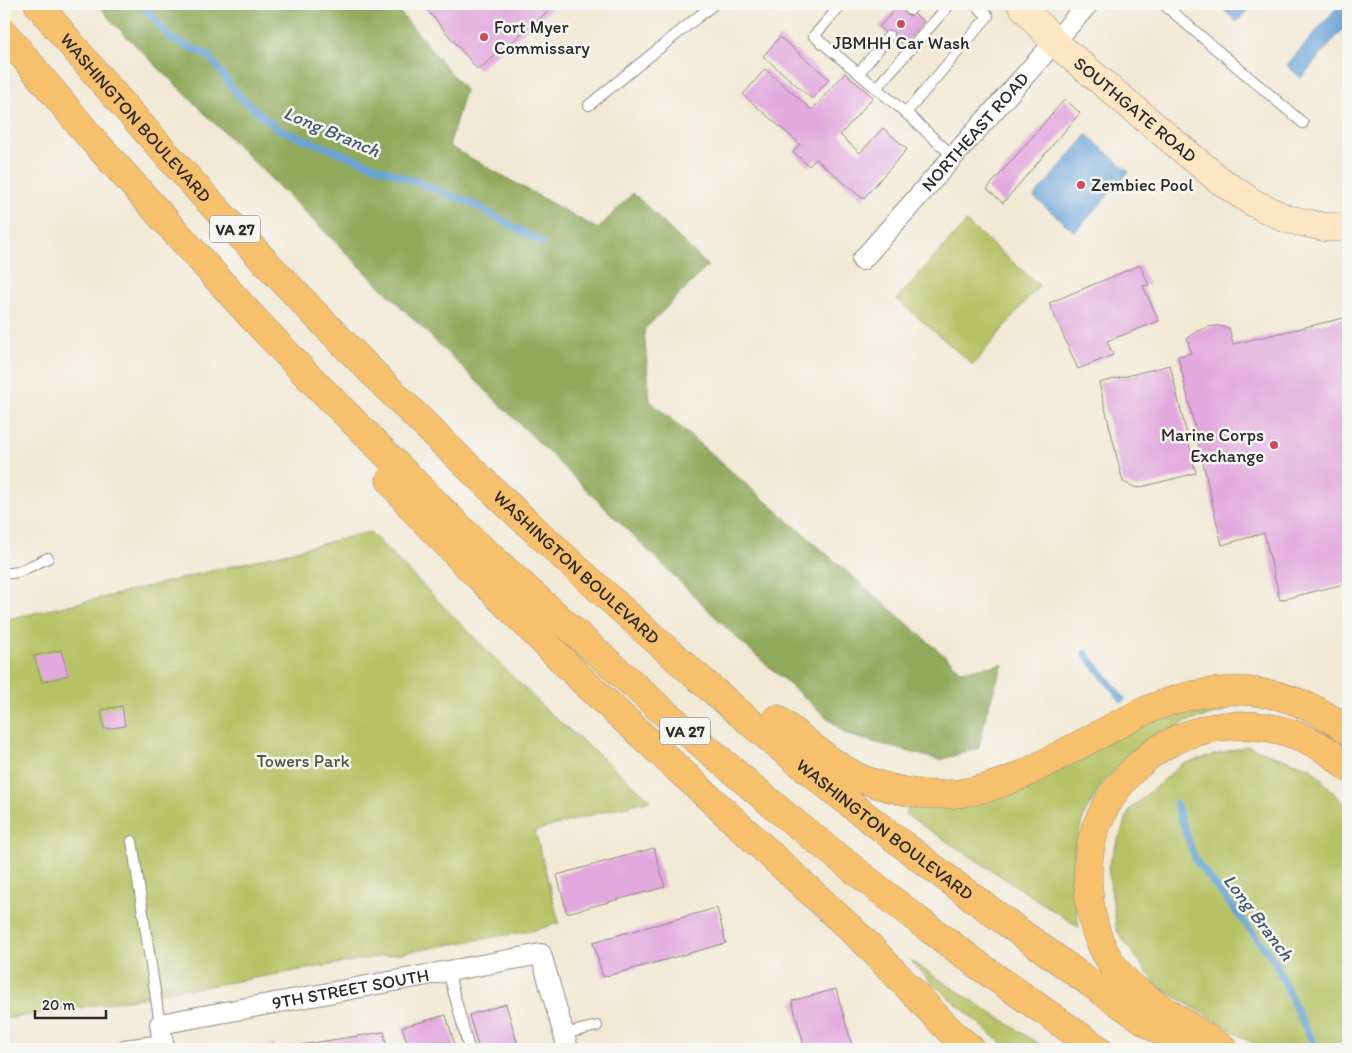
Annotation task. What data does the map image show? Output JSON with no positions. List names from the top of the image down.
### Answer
{
  "streets": {
    "highway": ["WASHINGTON BOULEVARD", "VA 27"],
    "street": ["SOUTHGATE ROAD", "NORTHEAST ROAD", "9TH STREET SOUTH"]
  },
  "crossings": [
    ["SOUTHGATE ROAD", "NORTHEAST ROAD"]
  ],
  "water": ["Long Branch"],
  "parks": ["Towers Park"],
  "places": [
    "JBMHH Car Wash",
    "Fort Myer Commissary",
    "Zembiec Pool",
    "Marine Corps Exchange"
  ],
  "scale_bar": "20 m"
}
